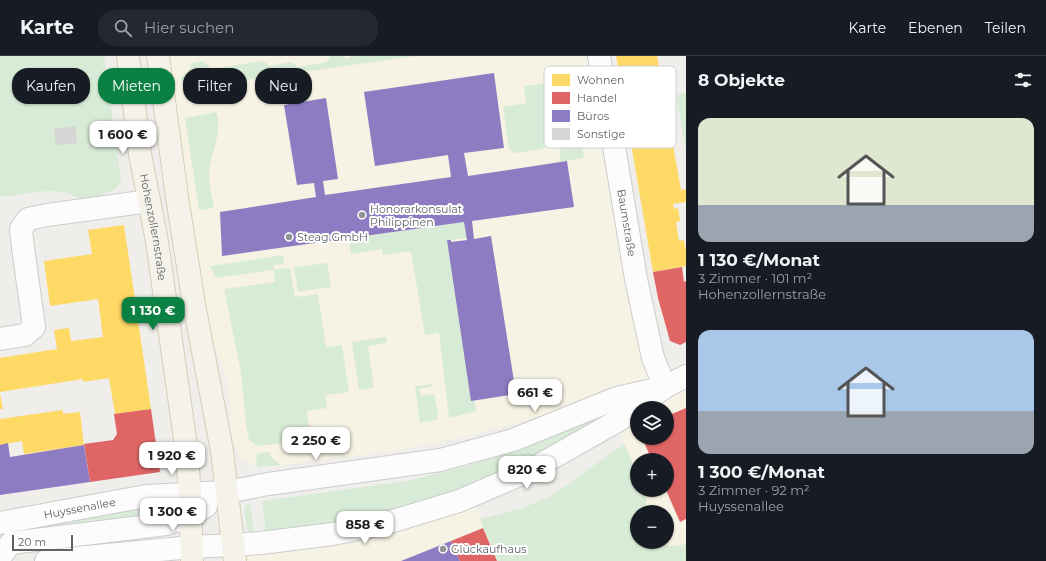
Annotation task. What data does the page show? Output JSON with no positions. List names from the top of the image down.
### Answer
{
  "streets": {
    "main road": ["Hohenzollernstraße"],
    "street": ["Baumstraße", "Huyssenallee"]
  },
  "crossings": [
    ["Baumstraße", "Huyssenallee"],
    ["Hohenzollernstraße", "Huyssenallee"]
  ],
  "places": ["Honorarkonsulat Philippinen", "Steag GmbH", "Glückaufhaus"],
  "legend": [
    "Wohnen",
    "Handel",
    "Büros",
    "Sonstige"
  ],
  "scale_bar": "20 m",
  "page": {
    "header": "Karte",
    "search": "Hier suchen",
    "nav": ["Karte", "Ebenen", "Teilen"],
    "heading": "8 Objekte",
    "chip": [
      "Kaufen",
      "Mieten",
      "Filter",
      "Neu"
    ],
    "list": [
      {
        "name": "1 130 €/Monat",
        "note": "3 Zimmer · 101 m² · Hohenzollernstraße"
      },
      {
        "name": "1 300 €/Monat",
        "note": "3 Zimmer · 92 m² · Huyssenallee"
      }
    ],
    "price": [
      "1 600 €",
      "1 130 €",
      "661 €",
      "2 250 €",
      "1 920 €",
      "820 €",
      "1 300 €",
      "858 €"
    ],
    "map_buttons": ["+", "−"],
    "scale": "20 m"
  }
}
